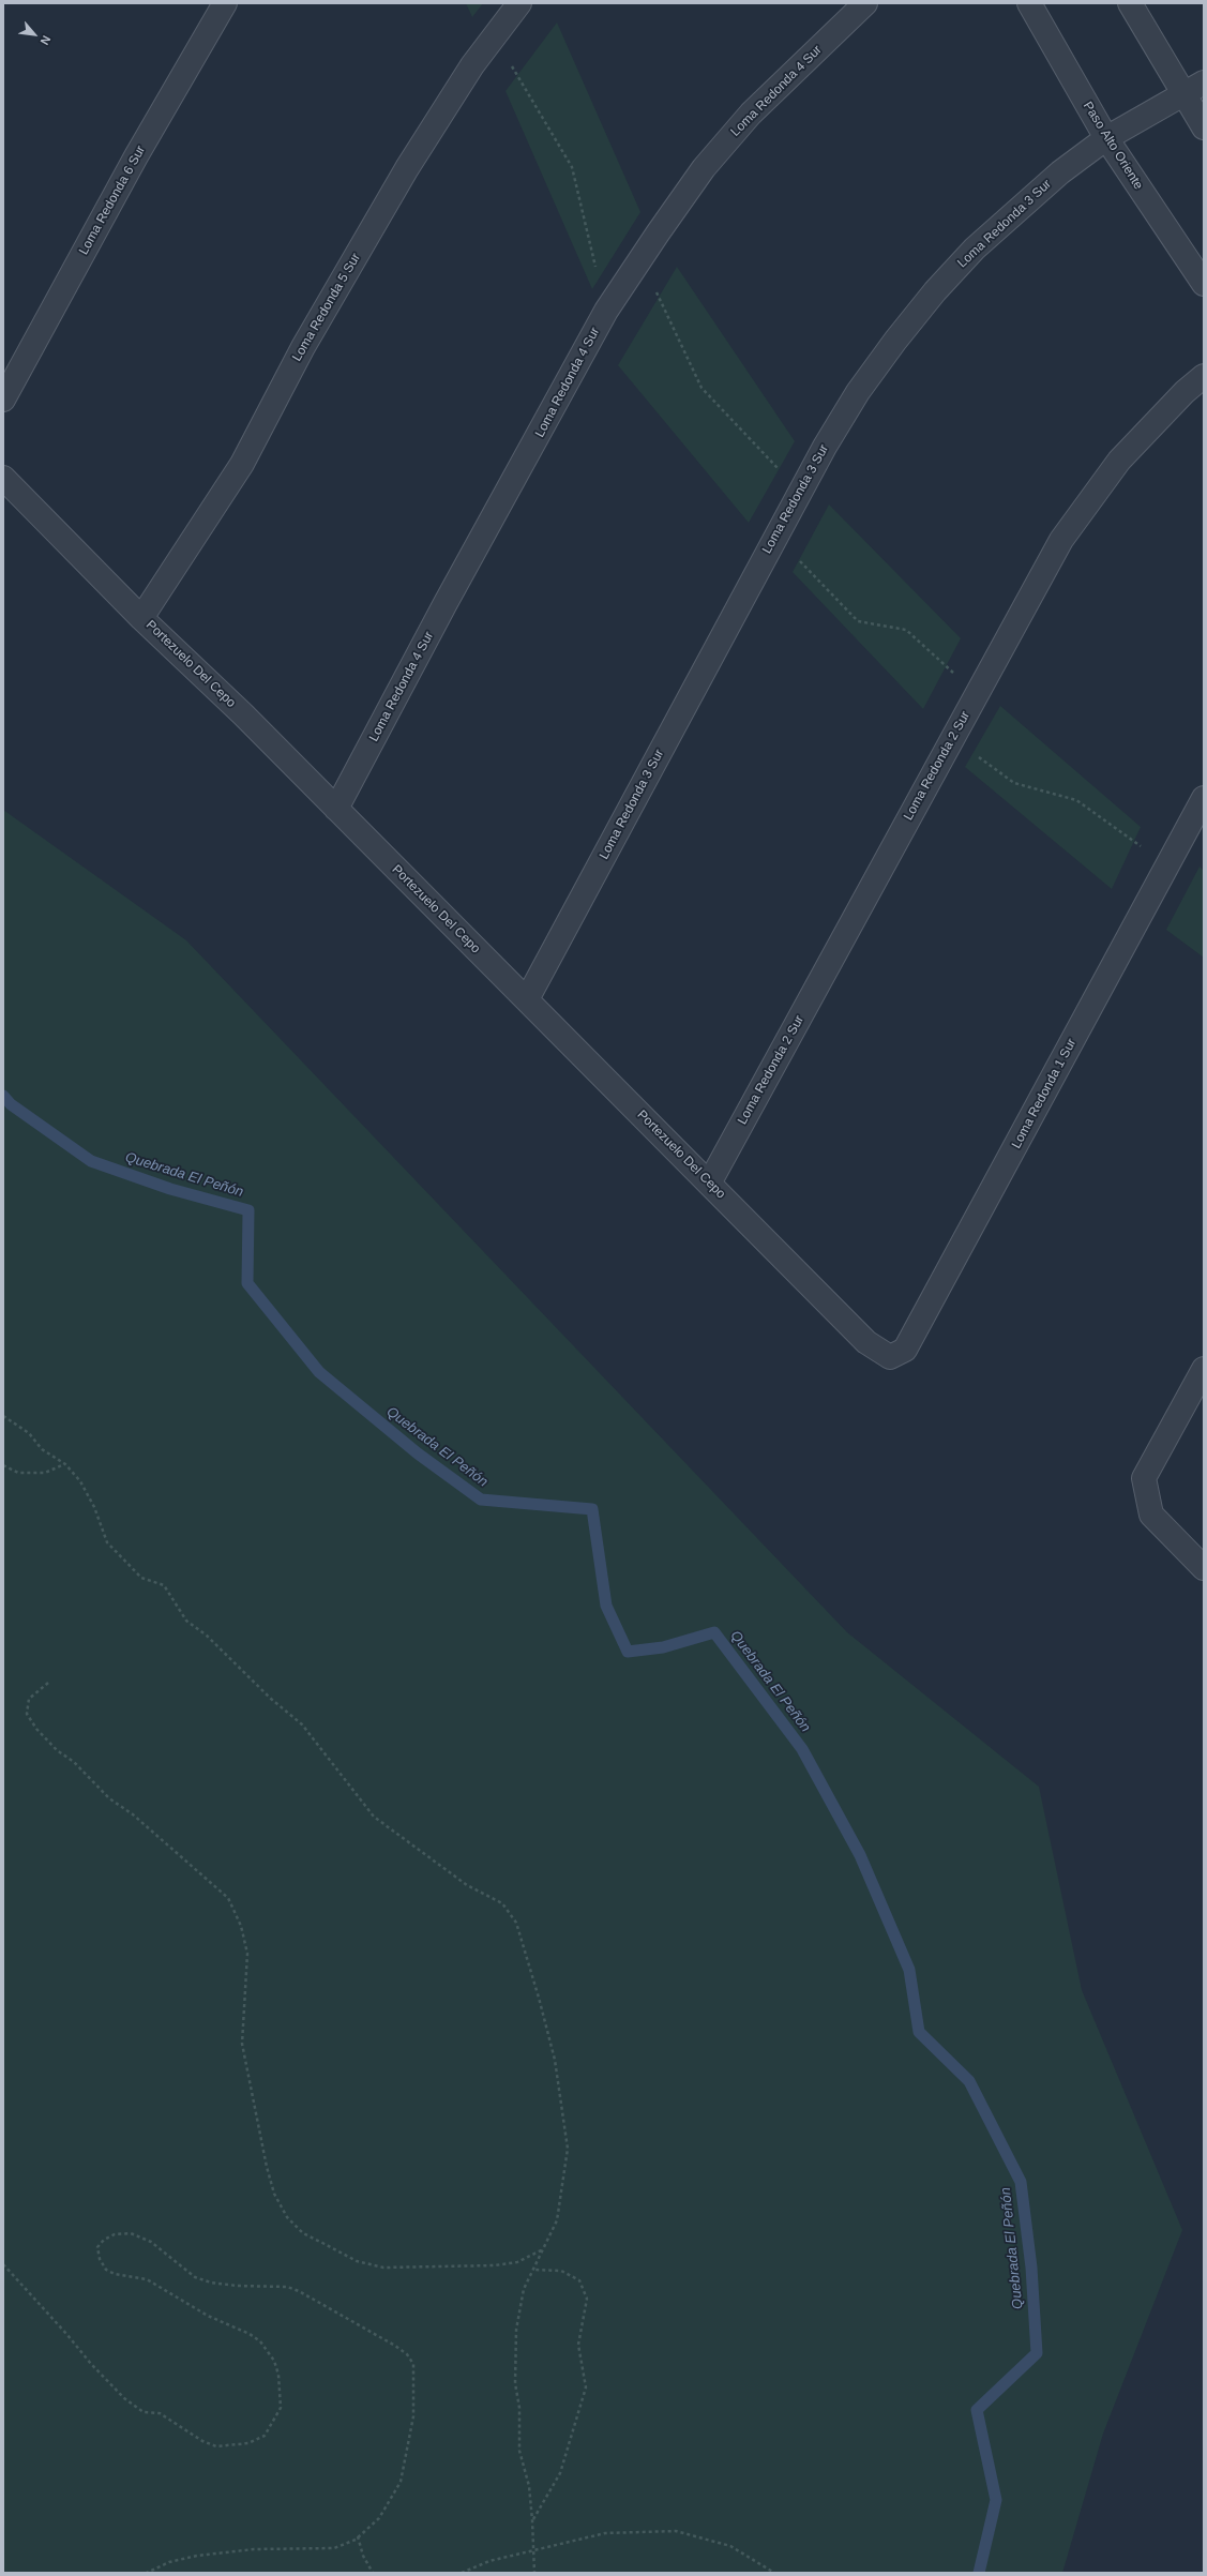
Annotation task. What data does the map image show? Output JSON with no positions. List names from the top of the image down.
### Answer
{
  "streets": {
    "street": [
      "Loma Redonda 4 Sur",
      "Paso Alto Oriente",
      "Loma Redonda 6 Sur",
      "Loma Redonda 3 Sur",
      "Loma Redonda 5 Sur",
      "Portezuelo Del Cepo",
      "Loma Redonda 2 Sur",
      "Loma Redonda 1 Sur"
    ]
  },
  "crossings": [
    ["Loma Redonda 4 Sur", "Portezuelo Del Cepo"],
    ["Paso Alto Oriente", "Loma Redonda 3 Sur"],
    ["Loma Redonda 3 Sur", "Portezuelo Del Cepo"],
    ["Loma Redonda 5 Sur", "Portezuelo Del Cepo"],
    ["Portezuelo Del Cepo", "Loma Redonda 2 Sur"],
    ["Portezuelo Del Cepo", "Loma Redonda 1 Sur"]
  ],
  "water": ["Quebrada El Peñón"],
  "north": "bottom right"
}
